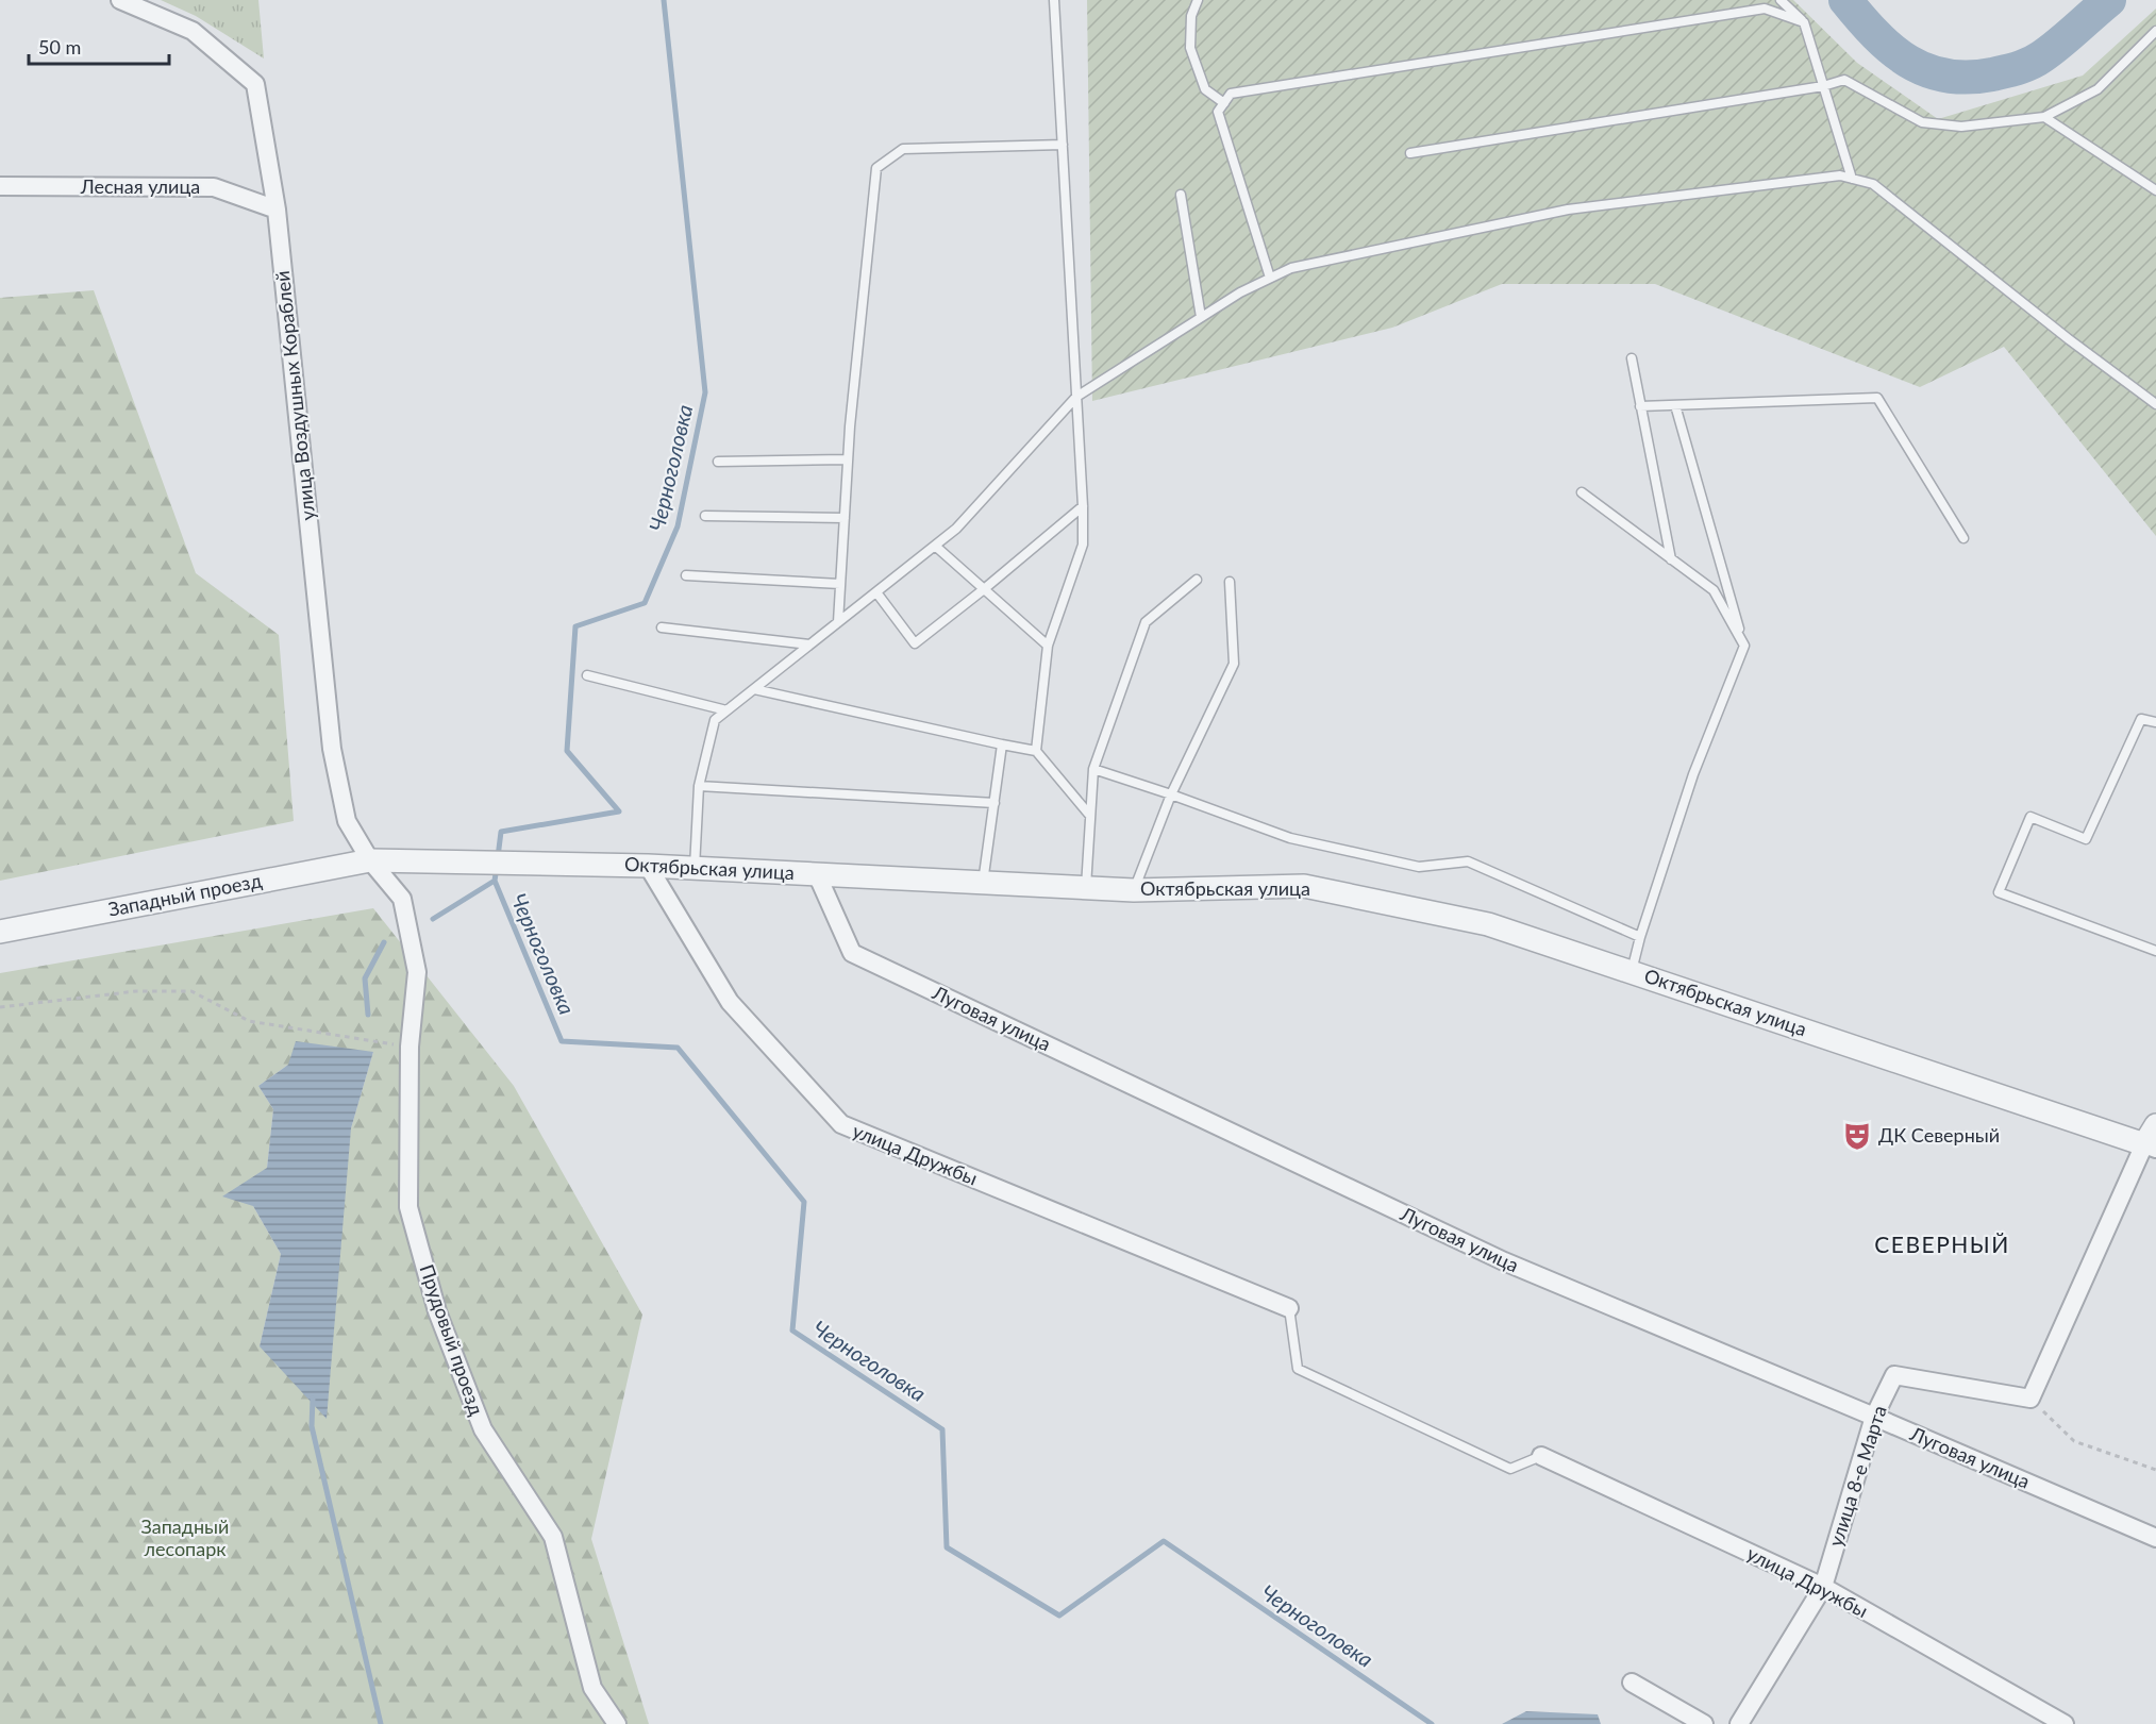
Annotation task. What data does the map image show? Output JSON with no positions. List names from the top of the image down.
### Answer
{
  "streets": {
    "street": [
      "Лесная улица",
      "улица Воздушных Кораблей",
      "Октябрьская улица",
      "Западный проезд",
      "Луговая улица",
      "улица Дружбы",
      "Прудовый проезд",
      "улица 8-е Марта"
    ]
  },
  "crossings": [
    ["Лесная улица", "улица Воздушных Кораблей"],
    ["улица Воздушных Кораблей", "Октябрьская улица"],
    ["улица Воздушных Кораблей", "Западный проезд"],
    ["улица Воздушных Кораблей", "Прудовый проезд"],
    ["Октябрьская улица", "Западный проезд"],
    ["Октябрьская улица", "Луговая улица"],
    ["Октябрьская улица", "улица Дружбы"],
    ["Октябрьская улица", "Прудовый проезд"],
    ["Западный проезд", "Прудовый проезд"],
    ["Луговая улица", "улица 8-е Марта"],
    ["улица Дружбы", "улица 8-е Марта"]
  ],
  "districts": ["СЕВЕРНЫЙ"],
  "water": ["Черноголовка"],
  "parks": ["Западный лесопарк"],
  "places": {
    "theatre": ["ДК Северный"]
  },
  "scale_bar": "50 m"
}
